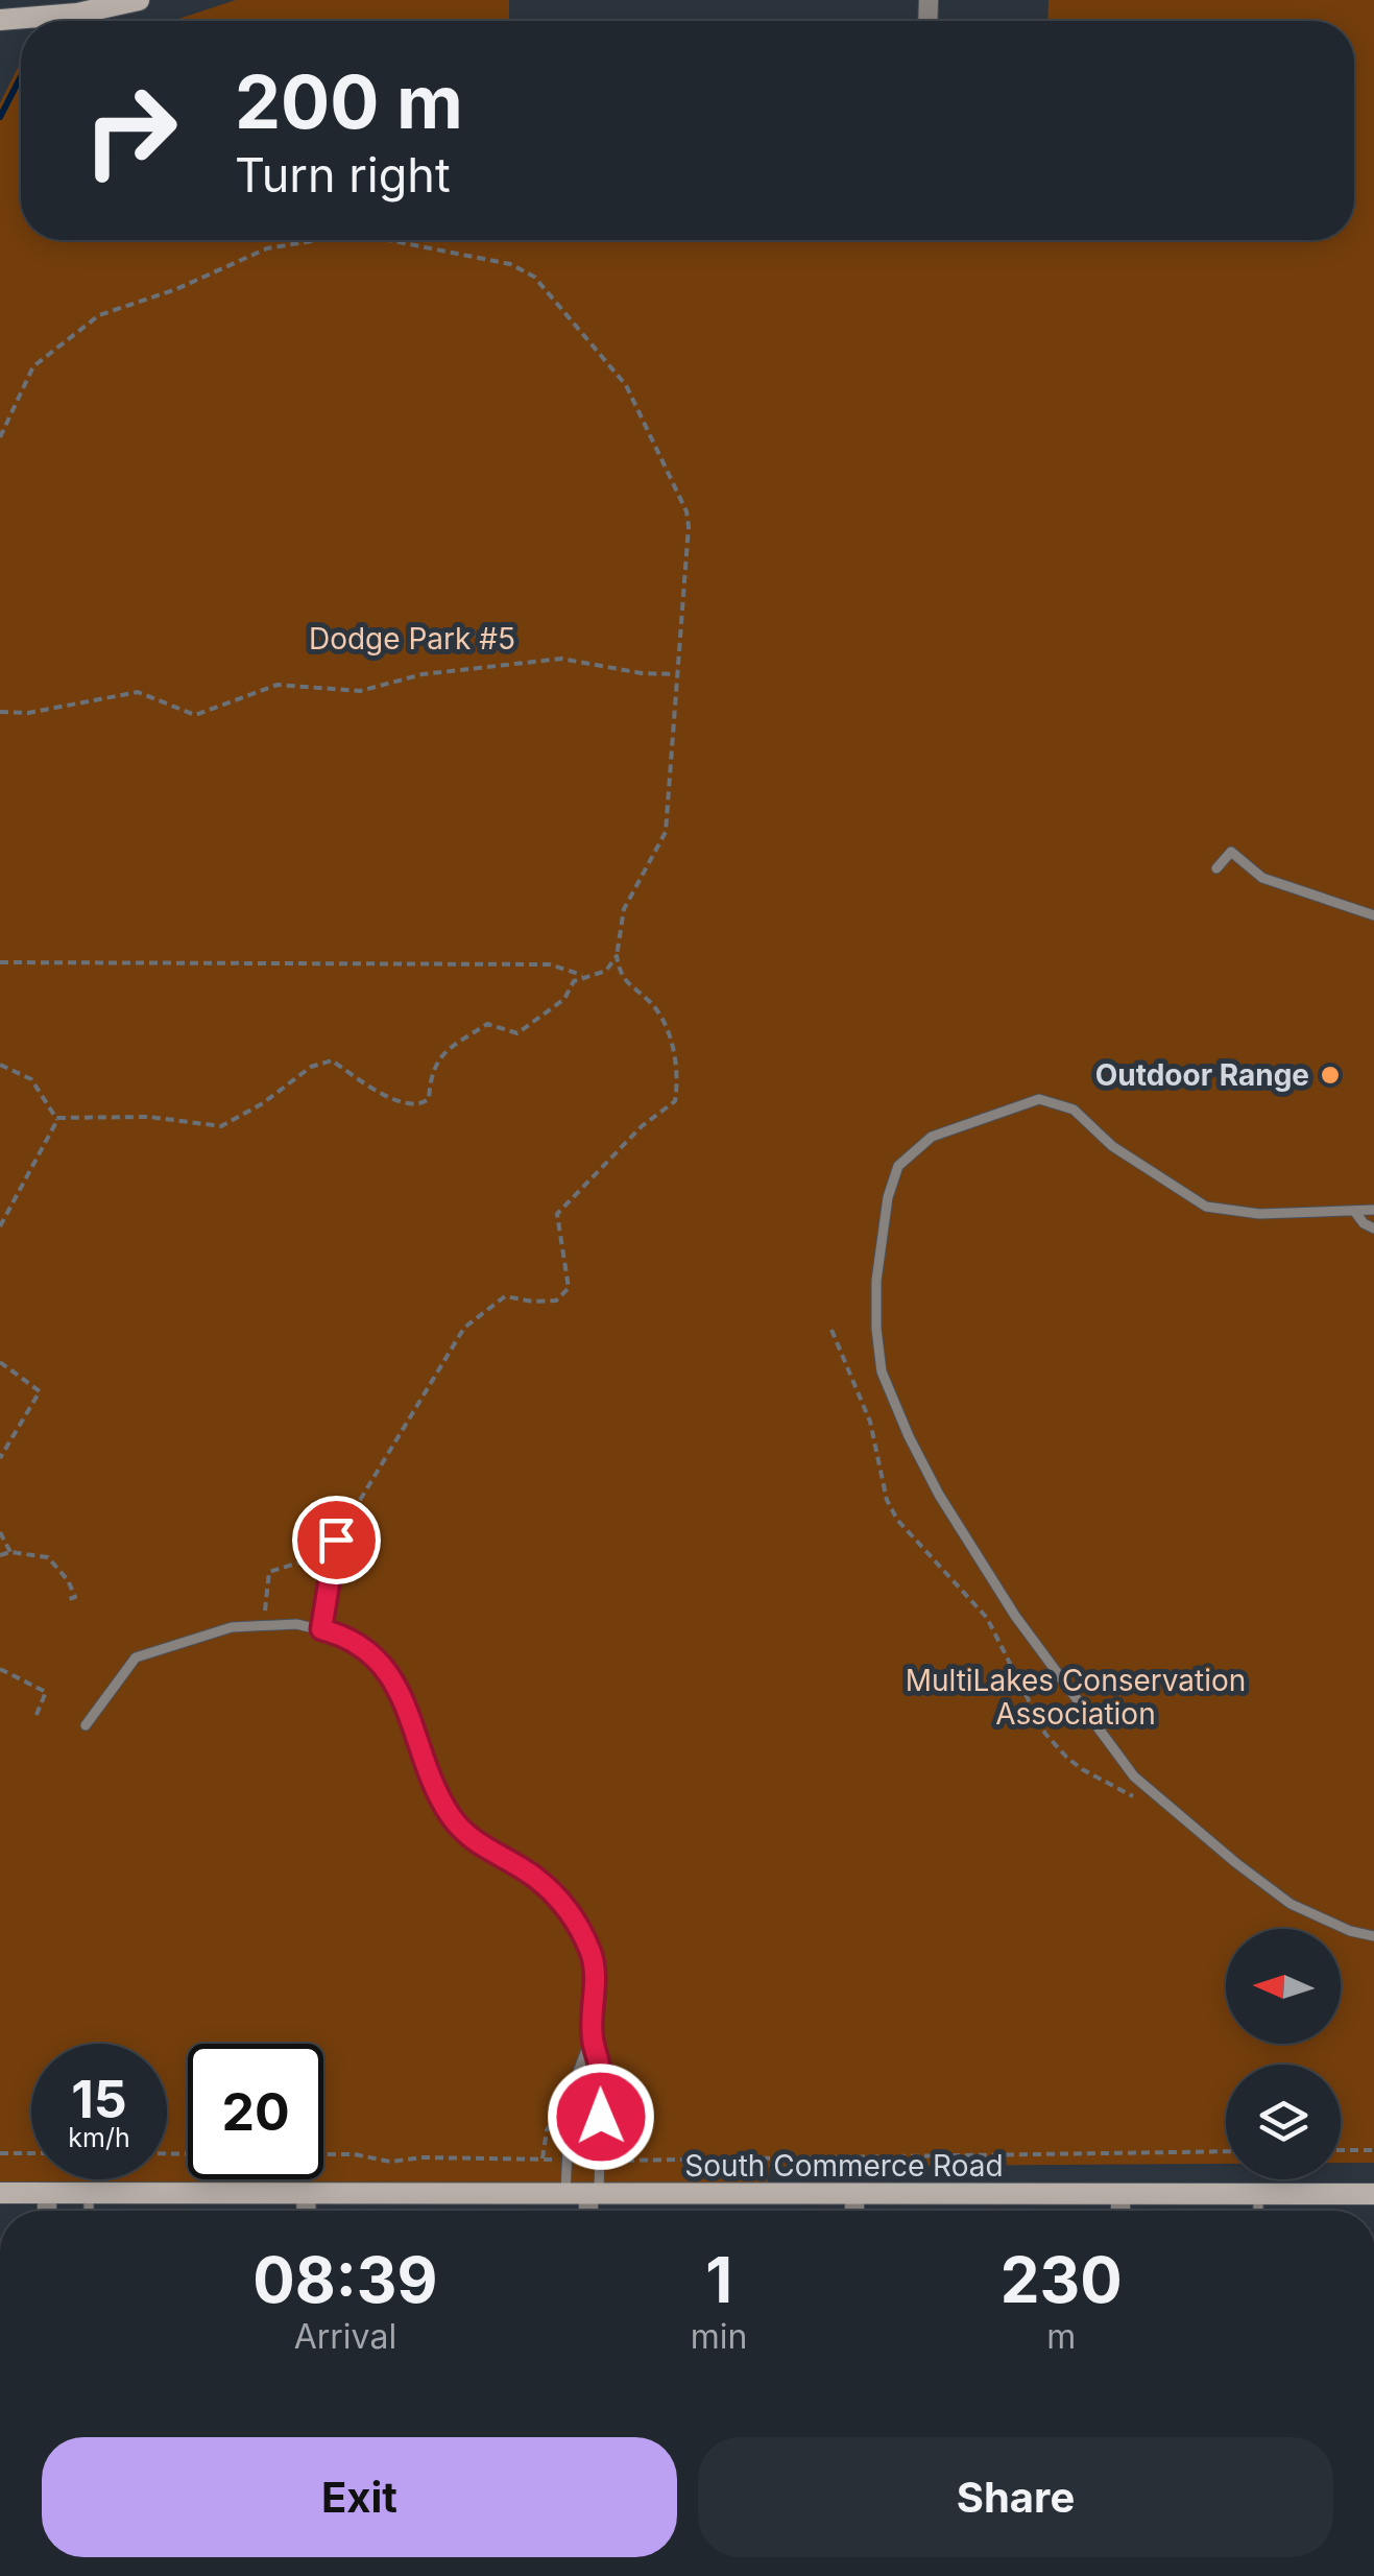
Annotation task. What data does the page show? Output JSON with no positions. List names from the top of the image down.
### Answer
{
  "streets": {
    "street": ["South Commerce Road"]
  },
  "parks": ["Dodge Park #5", "MultiLakes Conservation Association"],
  "places": ["Outdoor Range"],
  "north": "left",
  "page": {
    "turn": ["200 m", "Turn right"],
    "speed": "15 km/h",
    "limit": "20",
    "eta": [
      "08:39",
      "Arrival",
      "1",
      "min",
      "230",
      "m"
    ],
    "buttons": ["Exit", "Share"]
  }
}
